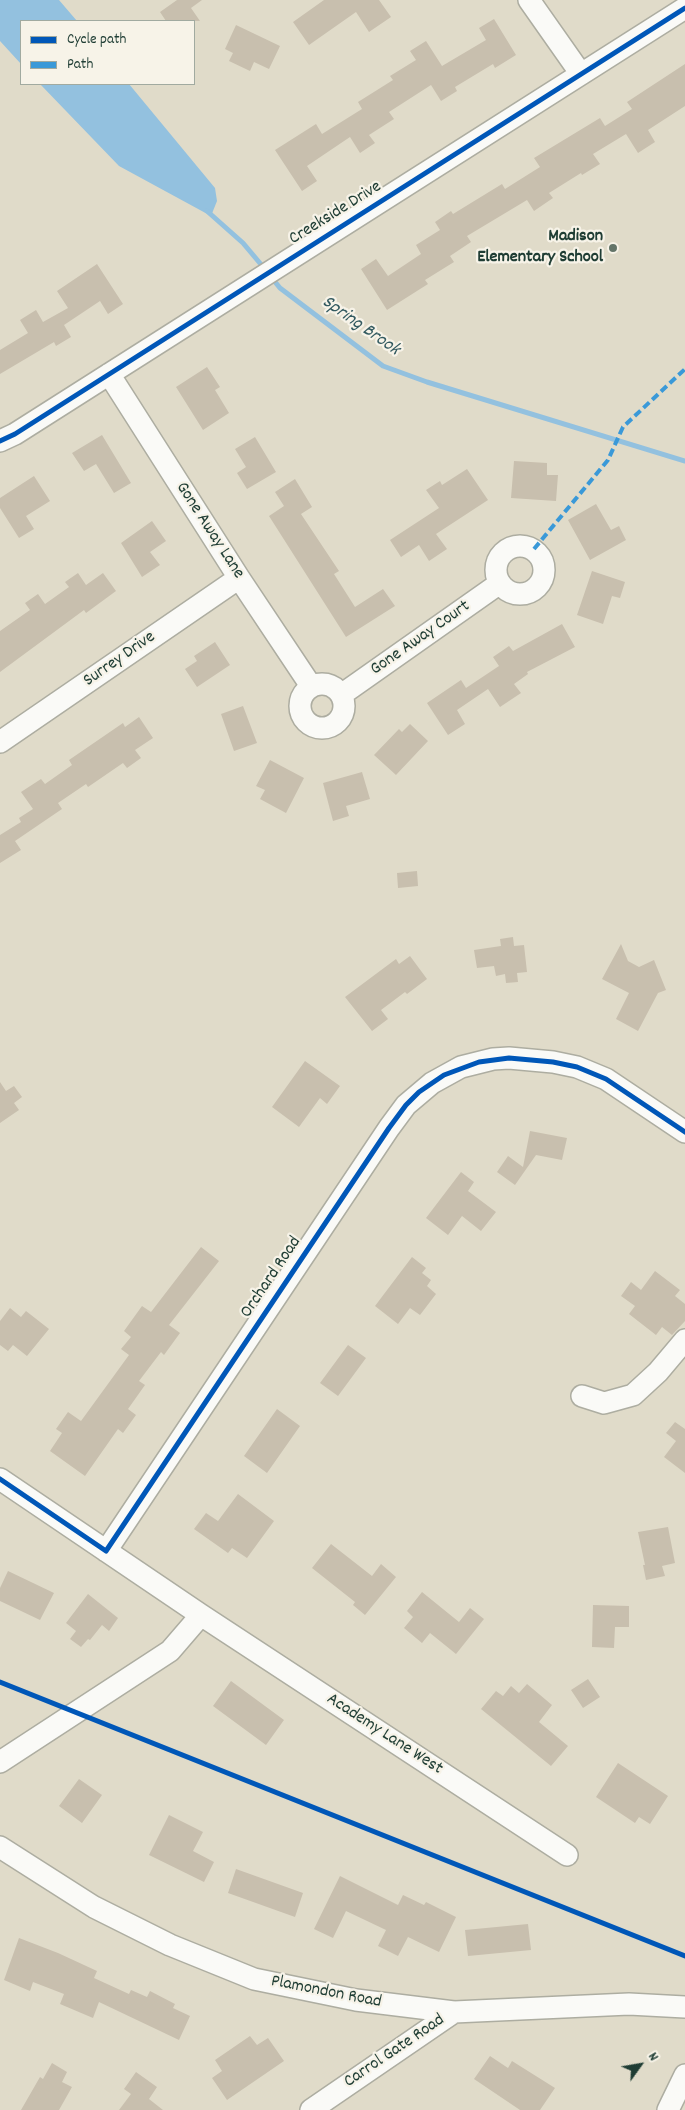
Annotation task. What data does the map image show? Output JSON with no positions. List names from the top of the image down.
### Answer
{
  "streets": {
    "street": [
      "Creekside Drive",
      "Gone Away Lane",
      "Gone Away Court",
      "Surrey Drive",
      "Orchard Road",
      "Academy Lane West",
      "Plamondon Road",
      "Carrol Gate Road"
    ]
  },
  "crossings": [
    ["Creekside Drive", "Gone Away Lane"],
    ["Gone Away Lane", "Gone Away Court"],
    ["Gone Away Lane", "Surrey Drive"],
    ["Orchard Road", "Academy Lane West"],
    ["Plamondon Road", "Carrol Gate Road"]
  ],
  "water": ["Spring Brook"],
  "places": ["Madison Elementary School"],
  "legend": ["Cycle path", "Path"],
  "north": "top right"
}
